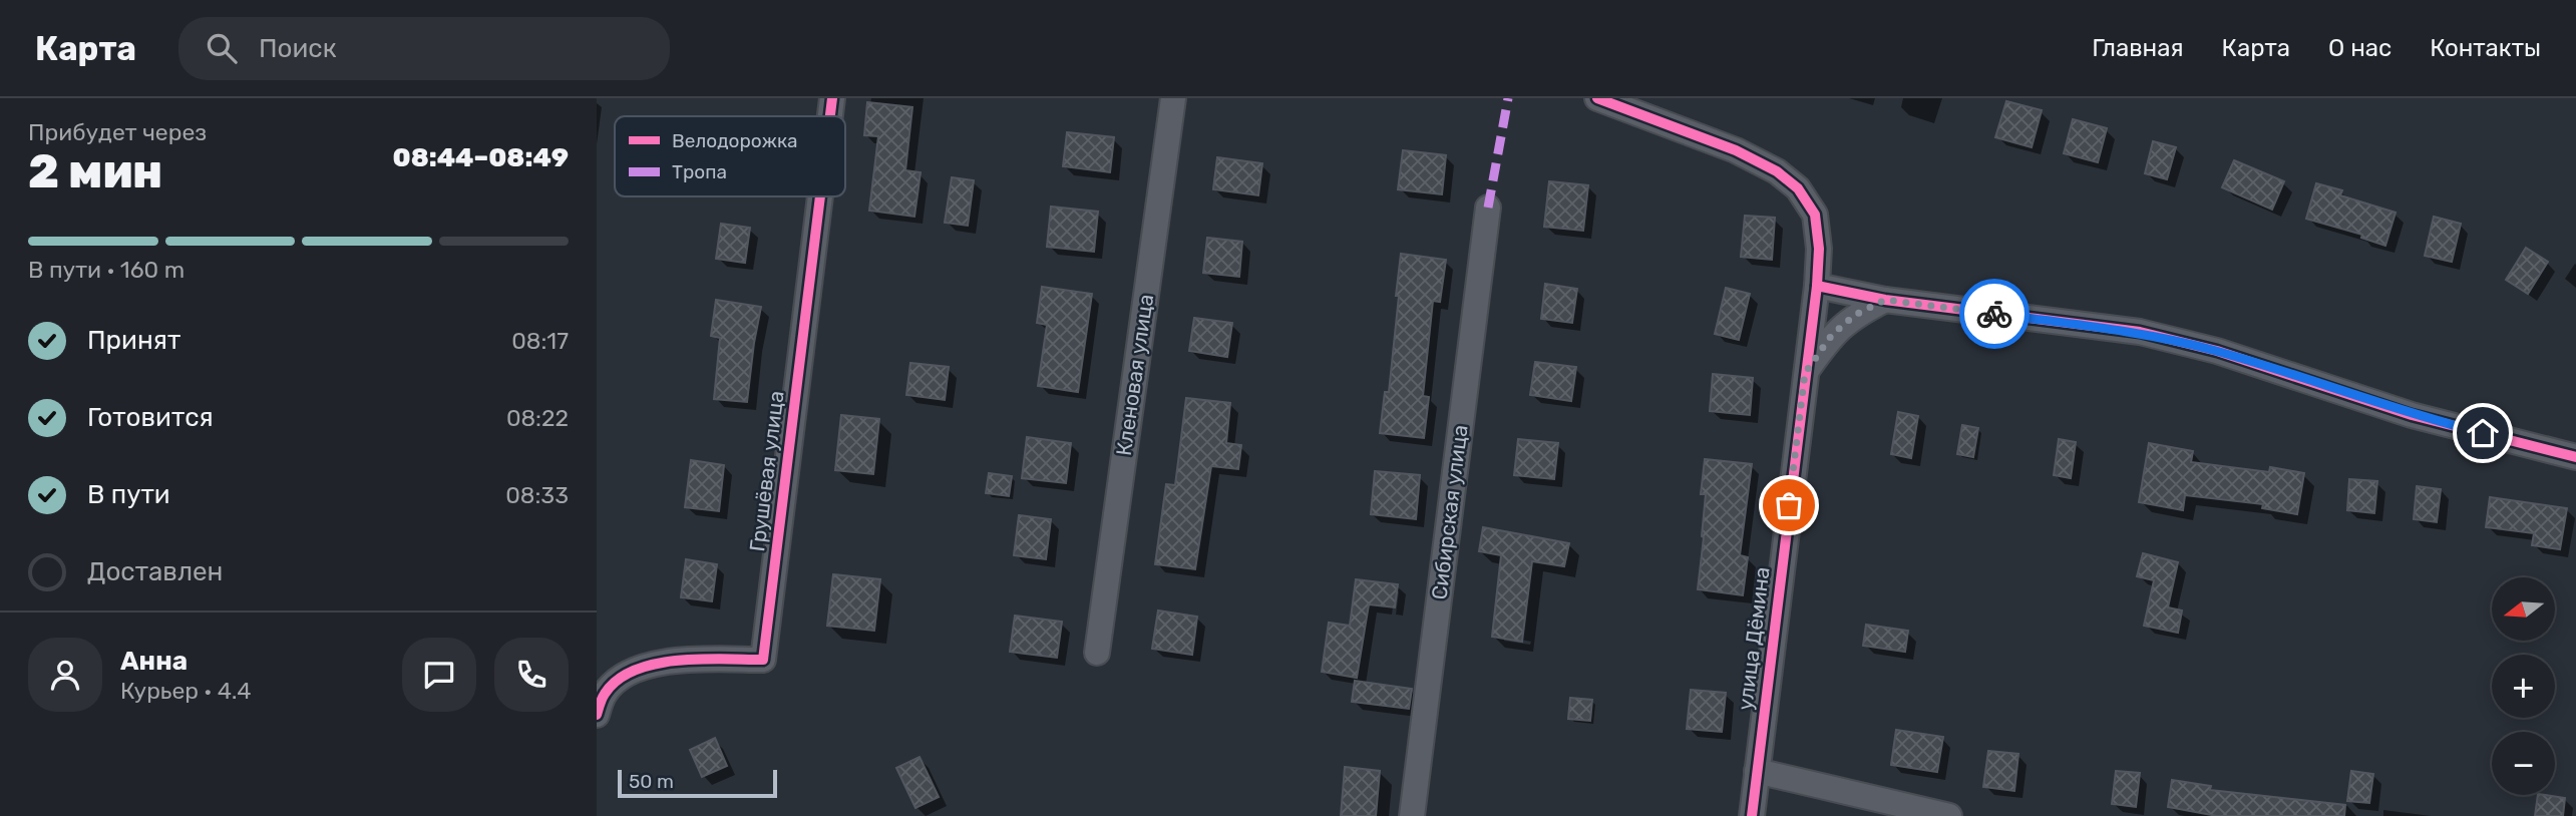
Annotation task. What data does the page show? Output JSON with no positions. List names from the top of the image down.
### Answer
{
  "streets": {
    "street": [
      "Кленовая улица",
      "Грушёвая улица",
      "Сибирская улица",
      "улица Дёмина"
    ]
  },
  "legend": ["Велодорожка", "Тропа"],
  "scale_bar": "50 m",
  "north": "left",
  "page": {
    "header": "Карта",
    "search": "Поиск",
    "nav": [
      "Главная",
      "Карта",
      "О нас",
      "Контакты"
    ],
    "heading": ["2 мин", "Прибудет через", "08:44–08:49"],
    "panel": ["Анна", "Курьер · 4.4"],
    "bar": "В пути · 160 m",
    "list": [
      ["Принят", "08:17"],
      ["Готовится", "08:22"],
      ["В пути", "08:33"],
      "Доставлен"
    ],
    "map_buttons": ["+", "−"],
    "scale": "50 m"
  }
}
